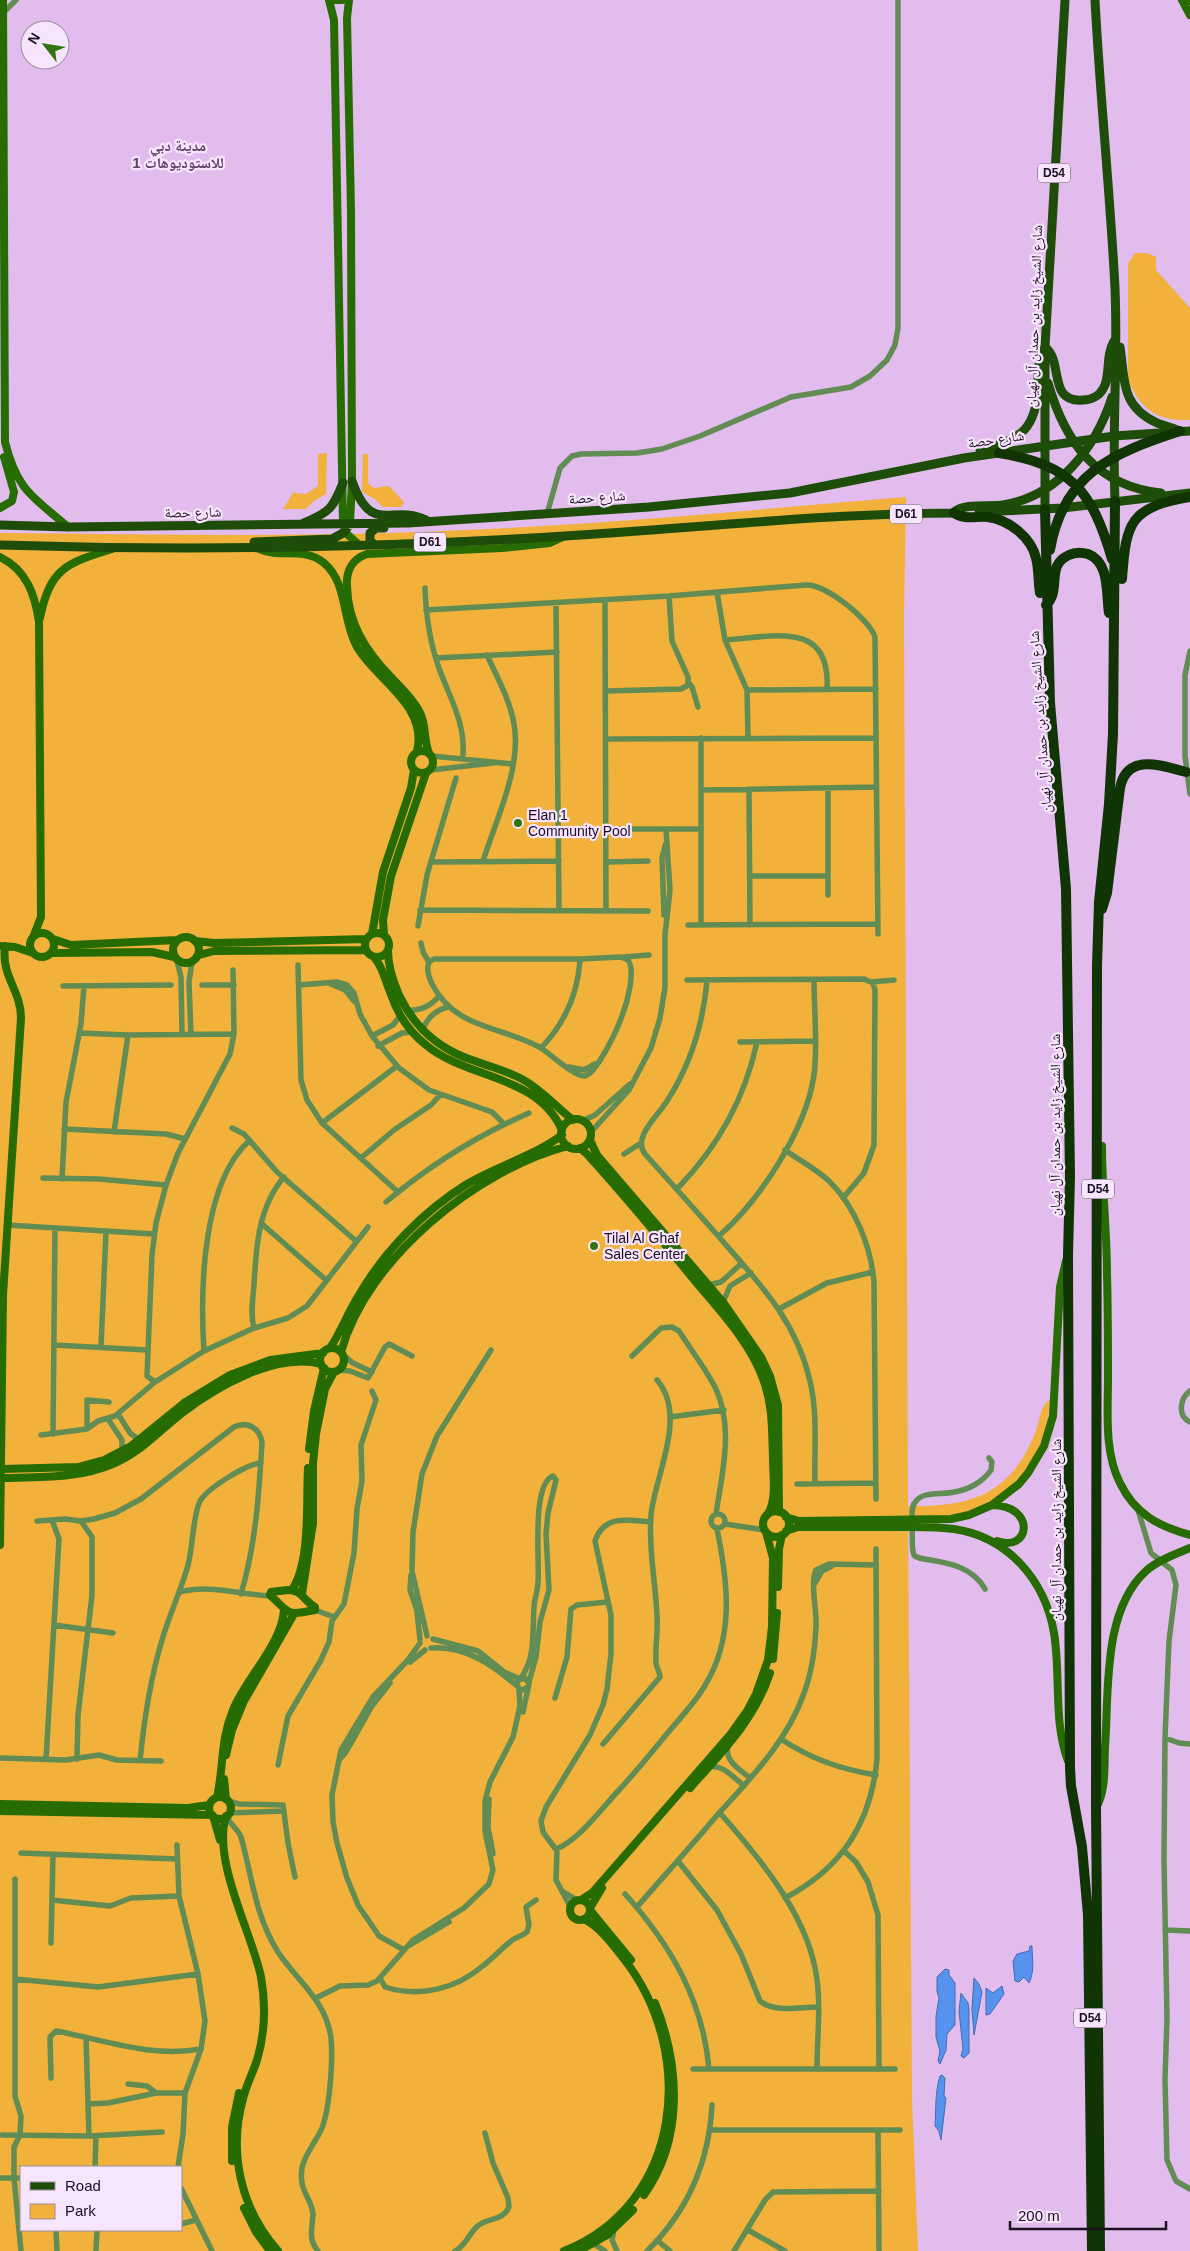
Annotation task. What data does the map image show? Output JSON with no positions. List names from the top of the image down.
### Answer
{
  "streets": {
    "highway": ["D54", "شارع الشيخ زايد بن حمدان آل نهيان"],
    "main road": ["شارع حصة", "D61"]
  },
  "crossings": [
    ["D54", "شارع حصة"],
    ["D54", "D61"],
    ["شارع الشيخ زايد بن حمدان آل نهيان", "شارع حصة"],
    ["شارع الشيخ زايد بن حمدان آل نهيان", "D61"]
  ],
  "districts": ["مدينة دبي للاستوديوهات 1"],
  "places": ["Elan 1 Community Pool", "Tilal Al Ghaf Sales Center"],
  "legend": ["Road", "Park"],
  "scale_bar": "200 m",
  "north": "top left"
}
